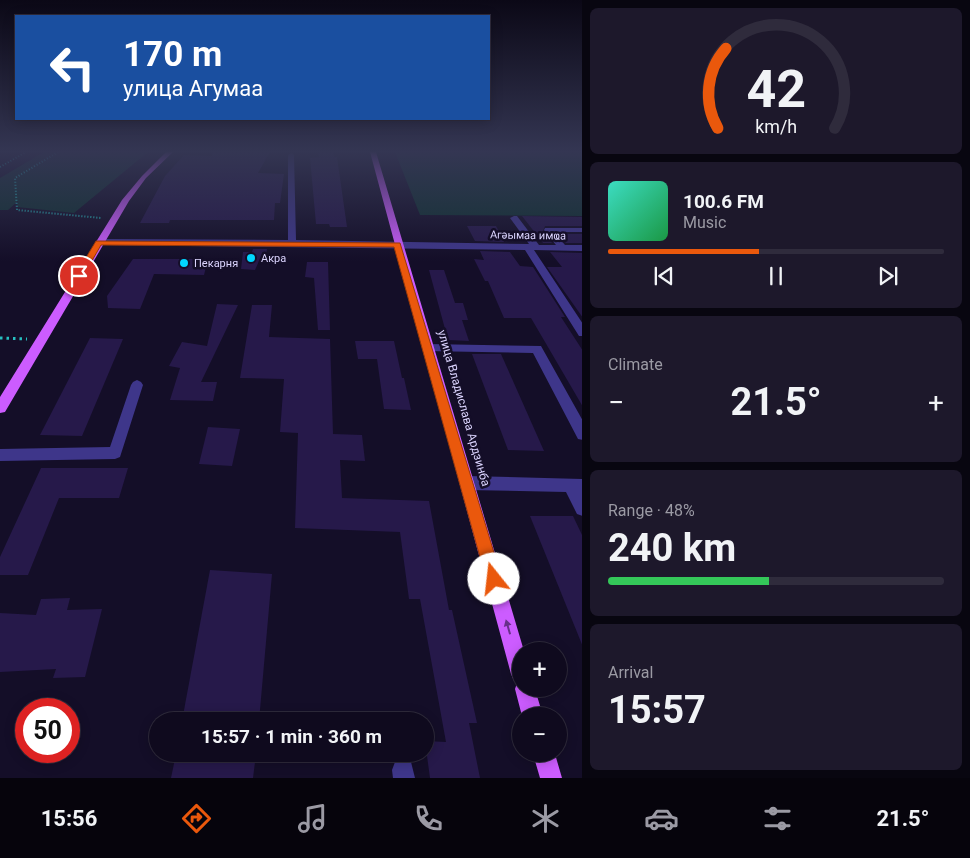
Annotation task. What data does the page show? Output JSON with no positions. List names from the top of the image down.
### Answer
{
  "streets": {
    "main road": ["улица Владислава Ардзинба"],
    "street": ["Агәымаа имҩа"]
  },
  "crossings": [
    ["Агәымаа имҩа", "улица Владислава Ардзинба"]
  ],
  "one_way": ["улица Владислава Ардзинба"],
  "places": ["Акра", "Пекарня"],
  "page": {
    "turn": ["170 m", "улица Агумаа"],
    "song": ["100.6 FM", "Music"],
    "tile": [
      "Climate",
      ["Range · 48%", "240 km"],
      ["Arrival", "15:57"]
    ],
    "heat": ["−", "21.5°", "+"],
    "map_buttons": ["+", "−"],
    "limit": "50",
    "trip": "15:57 · 1 min · 360 m",
    "tabs": ["15:56", "21.5°"],
    "gauge": ["42", "km/h"]
  }
}
